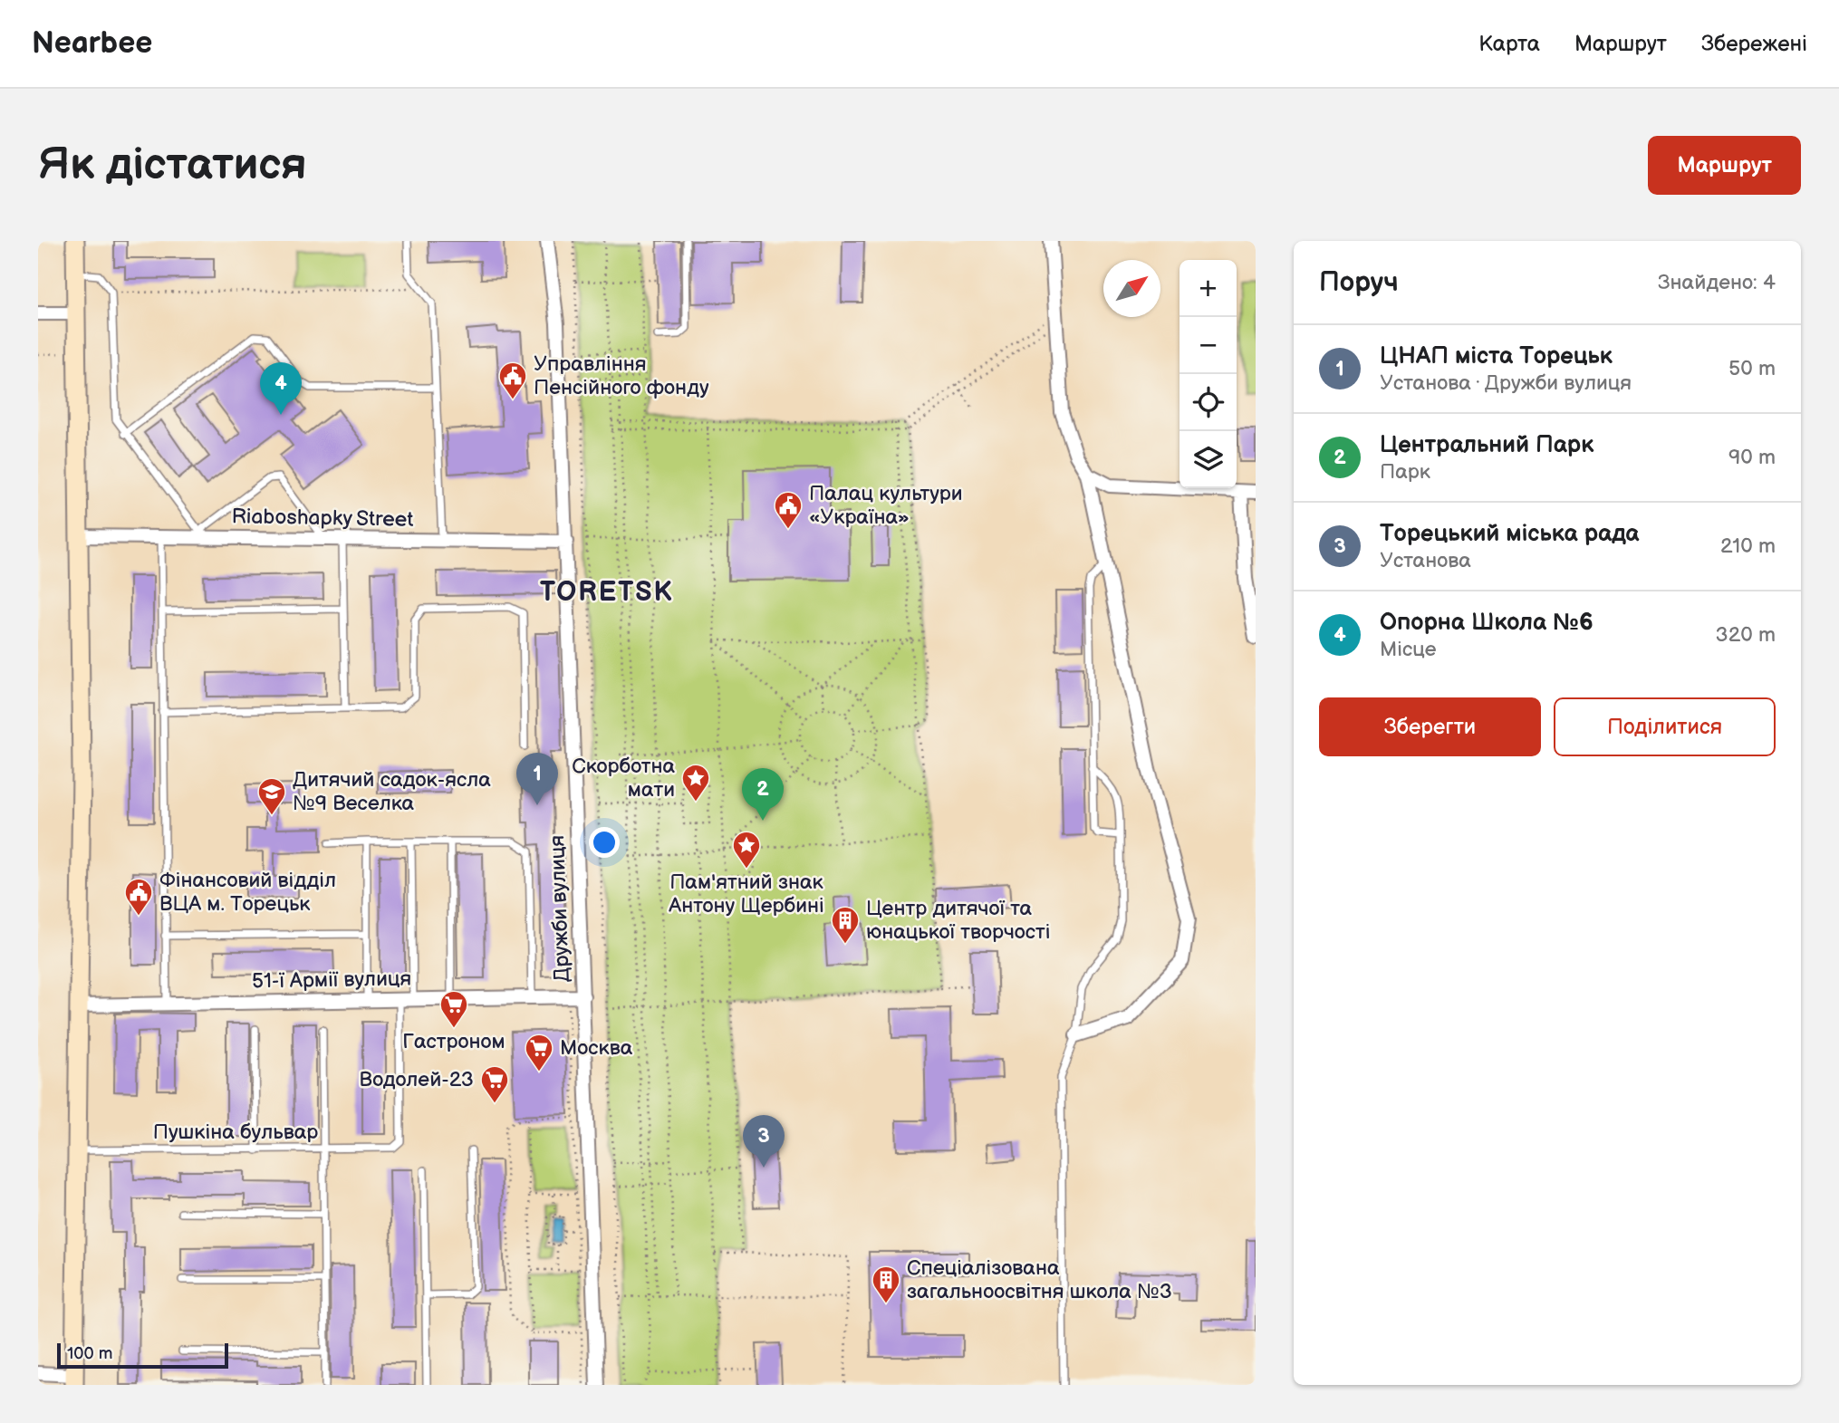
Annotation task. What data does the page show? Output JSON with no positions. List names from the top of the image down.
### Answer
{
  "streets": {
    "street": ["Riaboshapky Street", "Дружби вулиця", "51-ї Армії вулиця"],
    "lane": ["Пушкіна бульвар"]
  },
  "crossings": [
    ["Riaboshapky Street", "Дружби вулиця"],
    ["Дружби вулиця", "51-ї Армії вулиця"],
    ["51-ї Армії вулиця", "Пушкіна бульвар"]
  ],
  "districts": ["TORETSK"],
  "places": {
    "public building": ["Управління Пенсійного фонду", "Палац культури «Україна»", "Фінансовий відділ ВЦА м. Торецьк"],
    "place": ["Скорботна мати", "Пам'ятний знак Антону Щербині"],
    "school or university": ["Дитячий садок-ясла №9 Веселка"],
    "building": ["Центр дитячої та юнацької творчості", "Спеціалізована загальноосвітня школа №3"],
    "supermarket": ["Гастроном", "Москва", "Водолей-23"]
  },
  "scale_bar": "100 m",
  "north": "top right",
  "page": {
    "header": "Nearbee",
    "nav": ["Карта", "Маршрут", "Збережені"],
    "buttons": [
      "Маршрут",
      ["Зберегти", "Поділитися"]
    ],
    "title": "Як дістатися",
    "heading": ["Поруч", "Знайдено: 4"],
    "map_buttons": ["+", "−"],
    "list": [
      {
        "mark": "1",
        "name": "ЦНАП міста Торецьк",
        "note": "Установа · Дружби вулиця",
        "value": "50 m"
      },
      {
        "mark": "2",
        "name": "Центральний Парк",
        "note": "Парк",
        "value": "90 m"
      },
      {
        "mark": "3",
        "name": "Торецький міська рада",
        "note": "Установа",
        "value": "210 m"
      },
      {
        "mark": "4",
        "name": "Опорна Школа №6",
        "note": "Місце",
        "value": "320 m"
      }
    ],
    "pins": [
      "4",
      "1",
      "2",
      "3"
    ],
    "scale": "100 m"
  }
}
